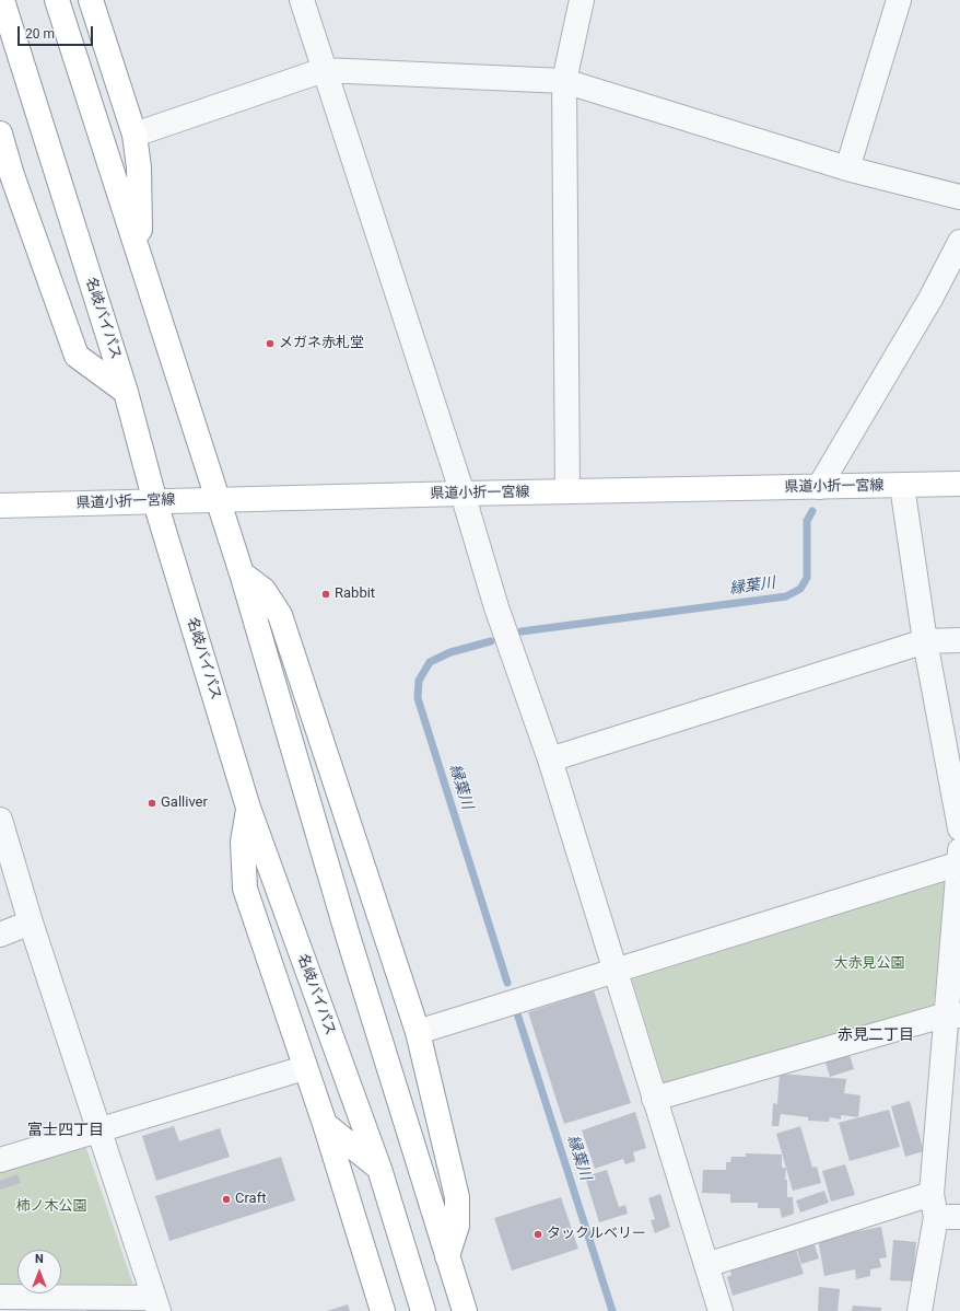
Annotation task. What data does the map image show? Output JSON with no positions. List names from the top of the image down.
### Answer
{
  "streets": {
    "main road": ["名岐バイパス", "県道小折一宮線"]
  },
  "crossings": [
    ["名岐バイパス", "県道小折一宮線"]
  ],
  "districts": ["赤見二丁目", "富士四丁目"],
  "water": ["縁葉川"],
  "parks": ["大赤見公園", "柿ノ木公園"],
  "places": [
    "メガネ赤札堂",
    "Rabbit",
    "Galliver",
    "Craft",
    "タックルベリー"
  ],
  "scale_bar": "20 m",
  "north": "top"
}
